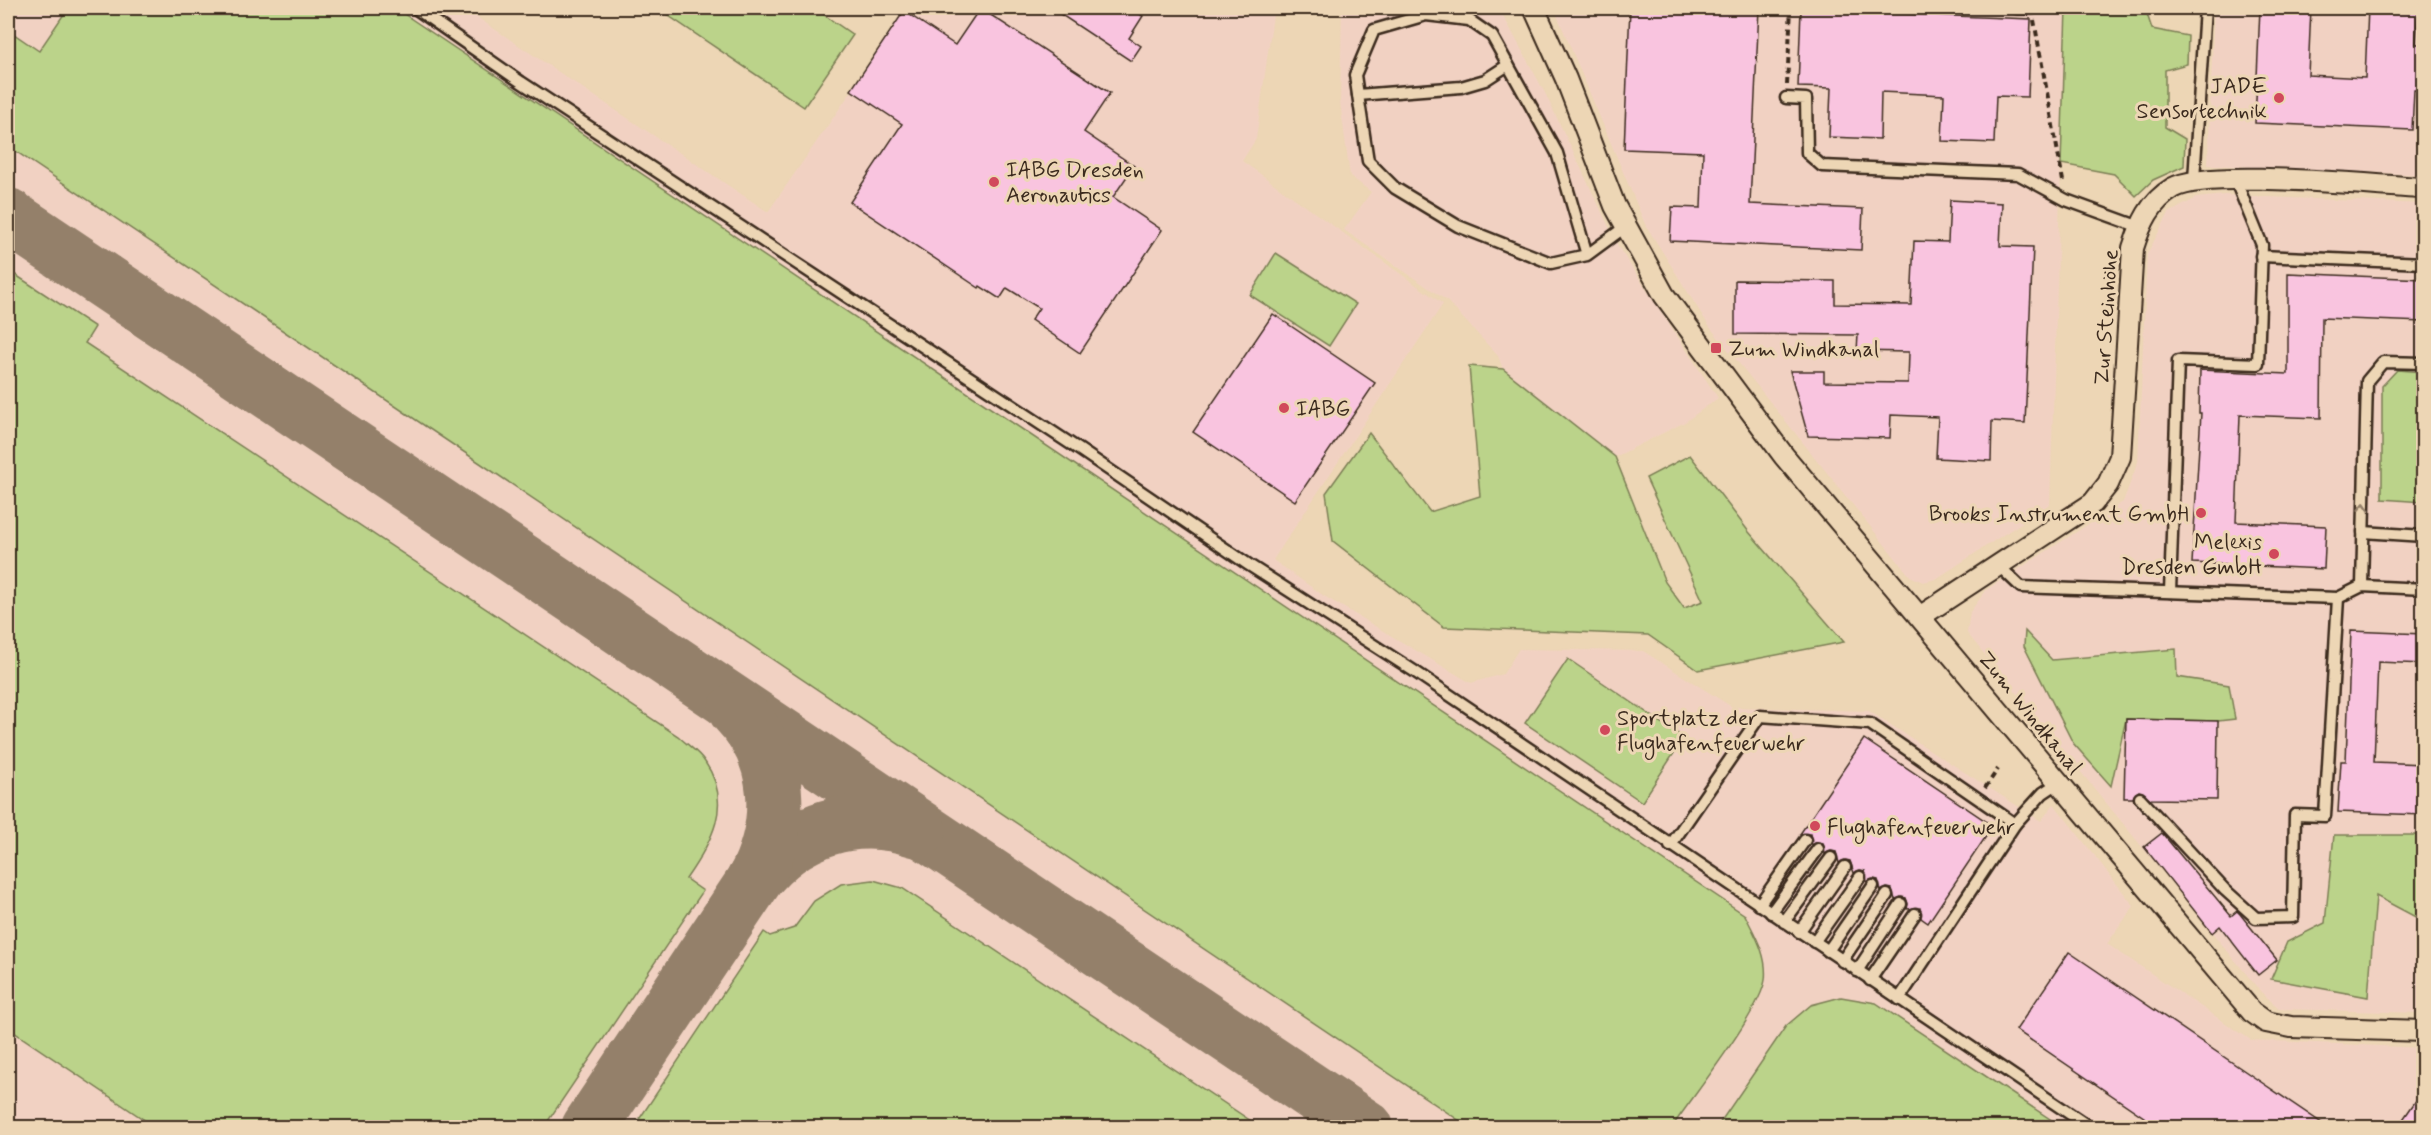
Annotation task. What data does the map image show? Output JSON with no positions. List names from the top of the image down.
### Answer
{
  "streets": {
    "street": ["Zur Steinhöhe", "Zum Windkanal"]
  },
  "crossings": [
    ["Zur Steinhöhe", "Zum Windkanal"]
  ],
  "places": {
    "other": [
      "JADE Sensortechnik",
      "IABG Dresden Aeronautics",
      "IABG",
      "Brooks Instrument GmbH",
      "Melexis Dresden GmbH",
      "Sportplatz der Flughafenfeuerwehr",
      "Flughafenfeuerwehr"
    ],
    "transit": ["Zum Windkanal"]
  }
}
